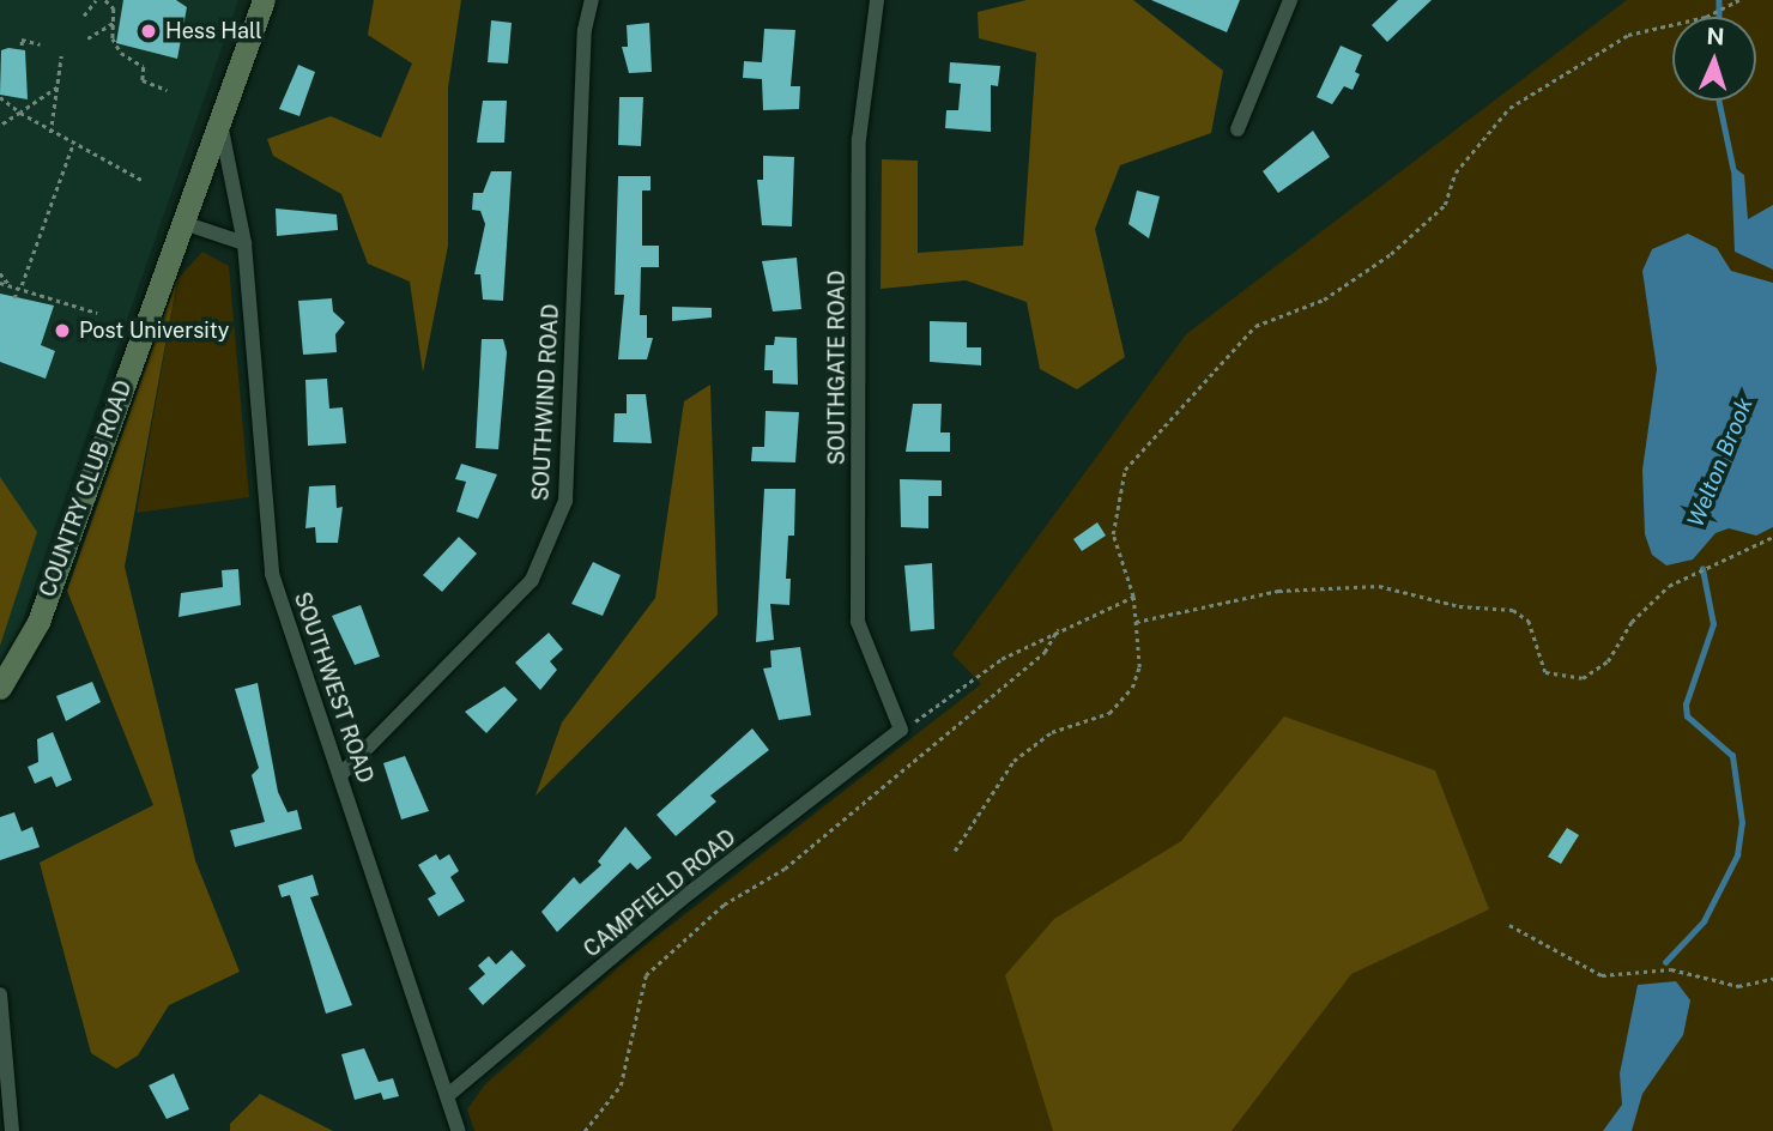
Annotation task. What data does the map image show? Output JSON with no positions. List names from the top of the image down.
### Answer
{
  "streets": {
    "street": [
      "SOUTHGATE ROAD",
      "SOUTHWIND ROAD",
      "COUNTRY CLUB ROAD",
      "SOUTHWEST ROAD",
      "CAMPFIELD ROAD"
    ]
  },
  "crossings": [
    ["SOUTHGATE ROAD", "CAMPFIELD ROAD"],
    ["SOUTHWIND ROAD", "SOUTHWEST ROAD"],
    ["COUNTRY CLUB ROAD", "SOUTHWEST ROAD"],
    ["SOUTHWEST ROAD", "CAMPFIELD ROAD"]
  ],
  "water": ["Welton Brook"],
  "places": ["Hess Hall", "Post University"],
  "north": "top"
}
